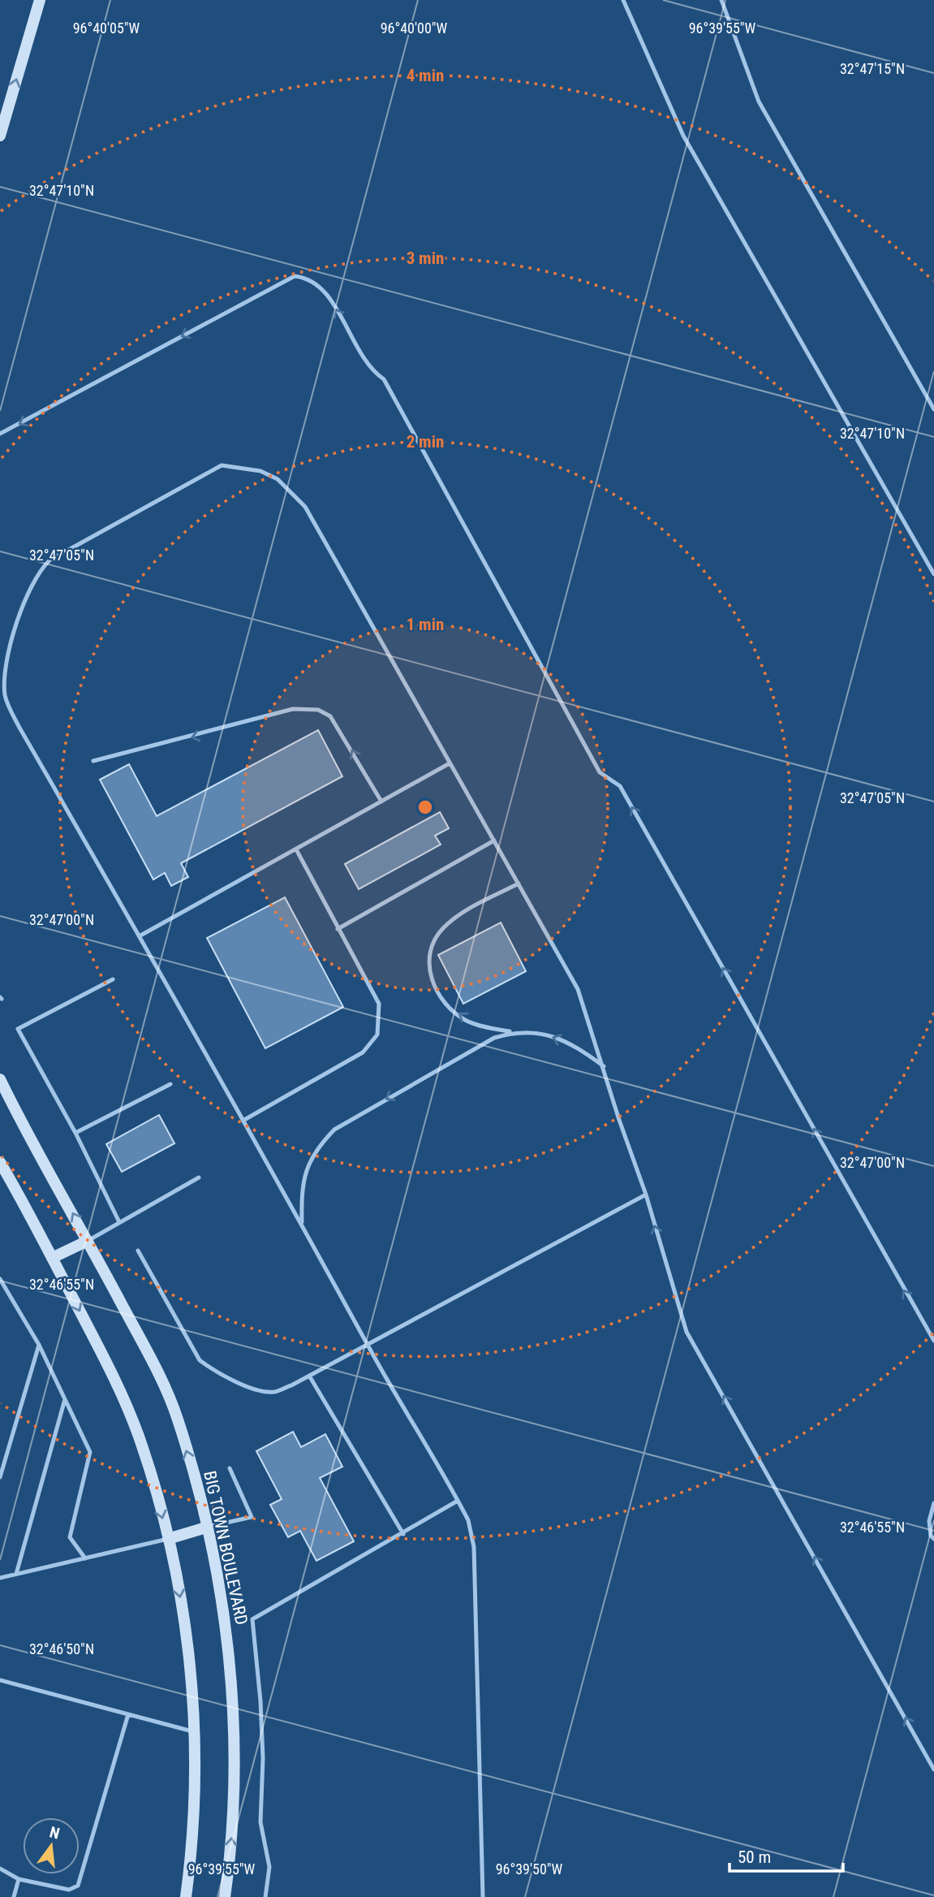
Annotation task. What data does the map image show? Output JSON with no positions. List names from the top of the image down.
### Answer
{
  "streets": {
    "main road": ["BIG TOWN BOULEVARD"]
  },
  "scale_bar": "50 m",
  "north": "top",
  "coordinates": [
    "96°40'05\"W",
    "96°40'00\"W",
    "96°39'55\"W",
    "32°47'15\"N",
    "32°47'10\"N",
    "32°47'05\"N",
    "32°47'00\"N",
    "32°46'55\"N",
    "32°46'50\"N",
    "96°39'50\"W"
  ],
  "rings": [
    "4 min",
    "3 min",
    "2 min",
    "1 min"
  ]
}
